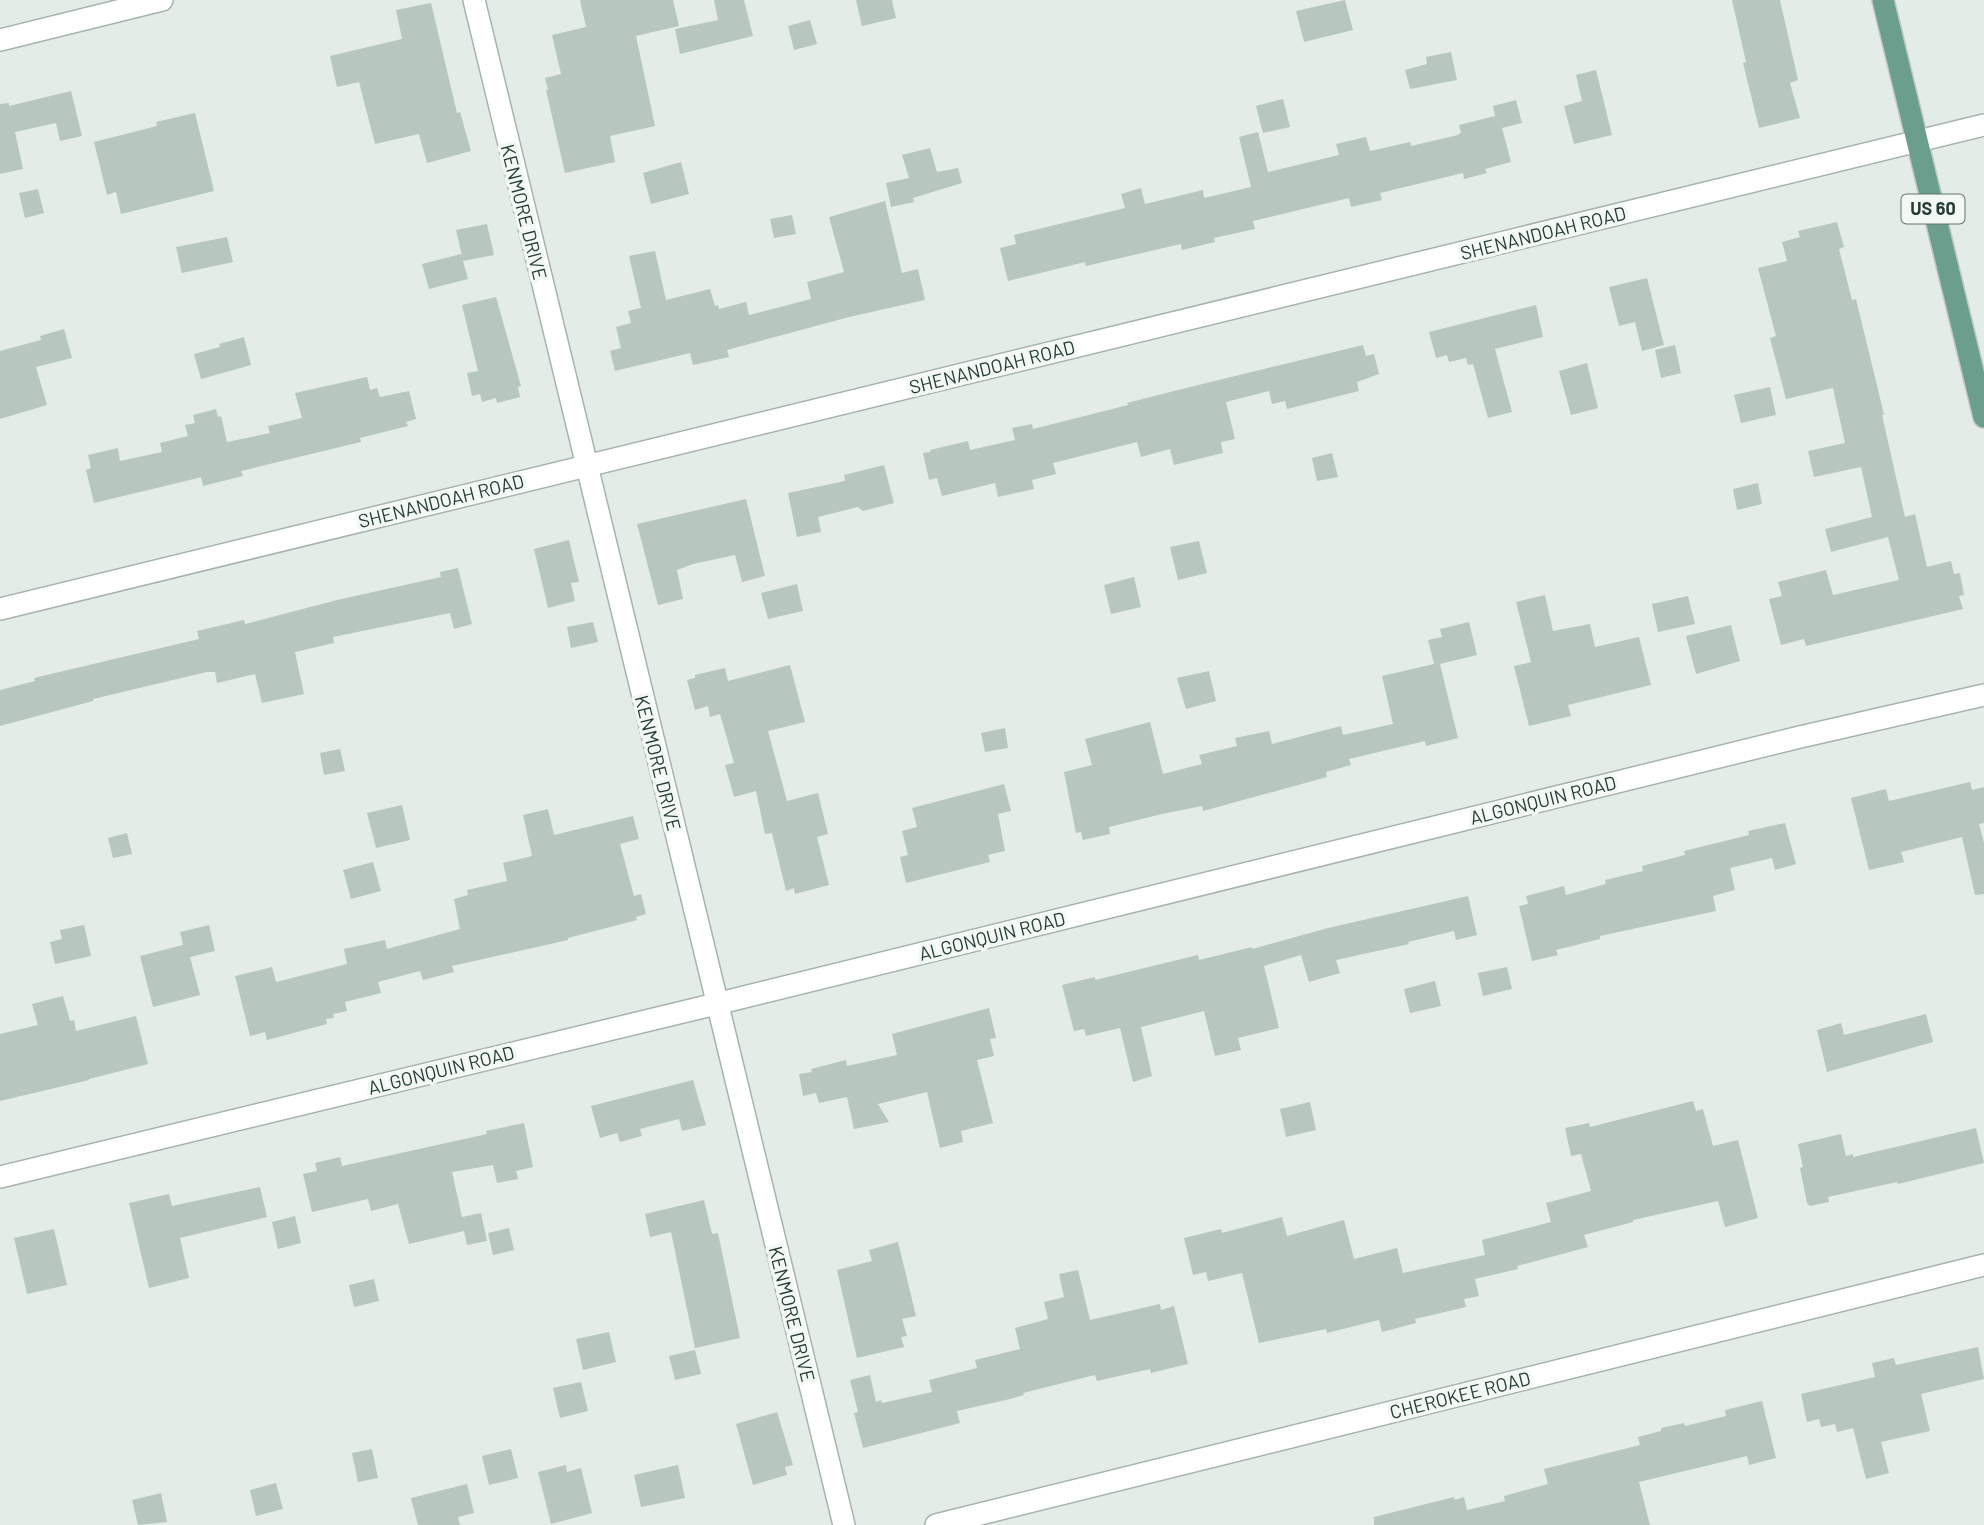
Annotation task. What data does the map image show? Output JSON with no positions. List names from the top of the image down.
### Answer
{
  "streets": {
    "main road": ["US 60"],
    "street": [
      "KENMORE DRIVE",
      "SHENANDOAH ROAD",
      "ALGONQUIN ROAD",
      "CHEROKEE ROAD"
    ]
  },
  "crossings": [
    ["US 60", "SHENANDOAH ROAD"],
    ["KENMORE DRIVE", "SHENANDOAH ROAD"],
    ["KENMORE DRIVE", "ALGONQUIN ROAD"]
  ]
}
